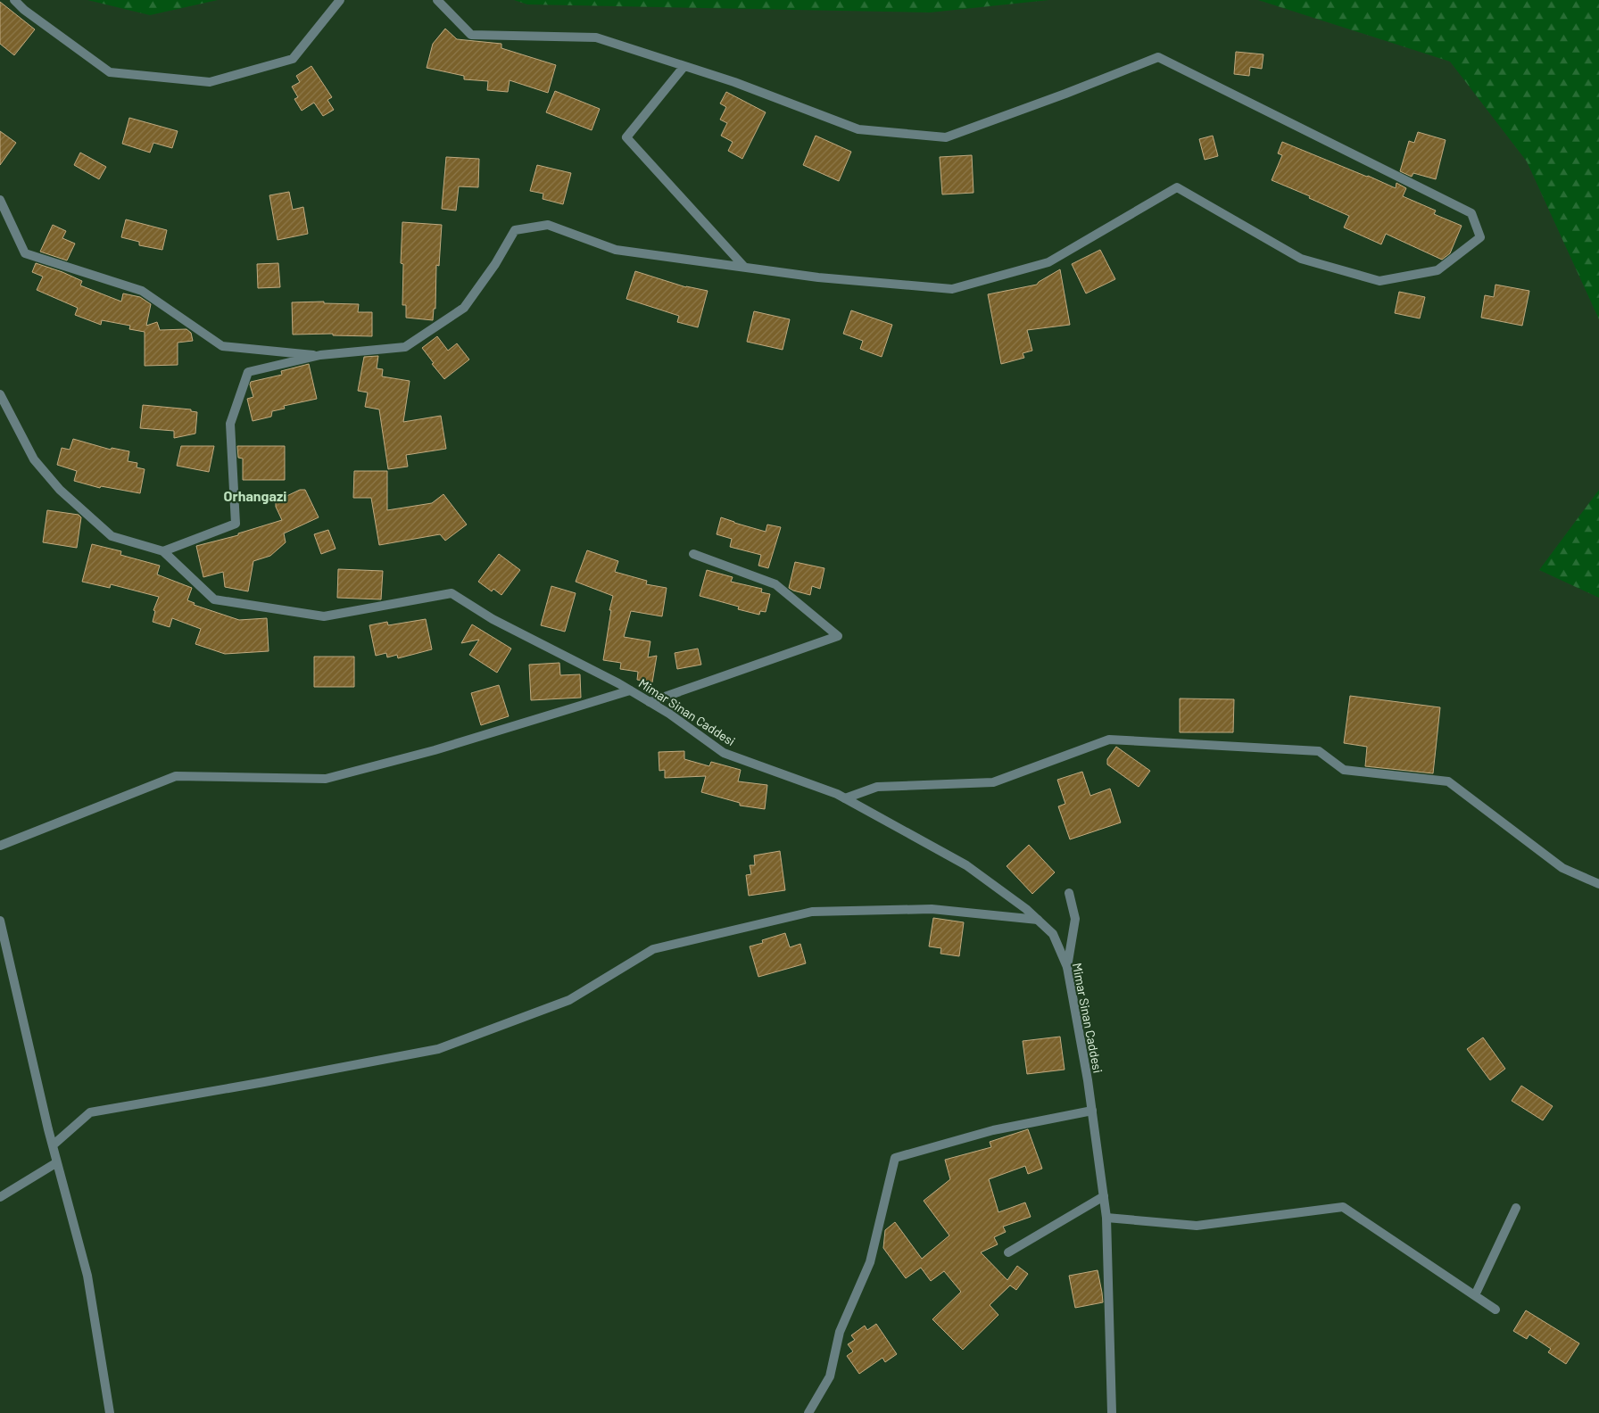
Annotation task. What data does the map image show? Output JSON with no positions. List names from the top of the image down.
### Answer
{
  "streets": {
    "street": ["Mimar Sinan Caddesi"]
  },
  "districts": ["Orhangazi"]
}
